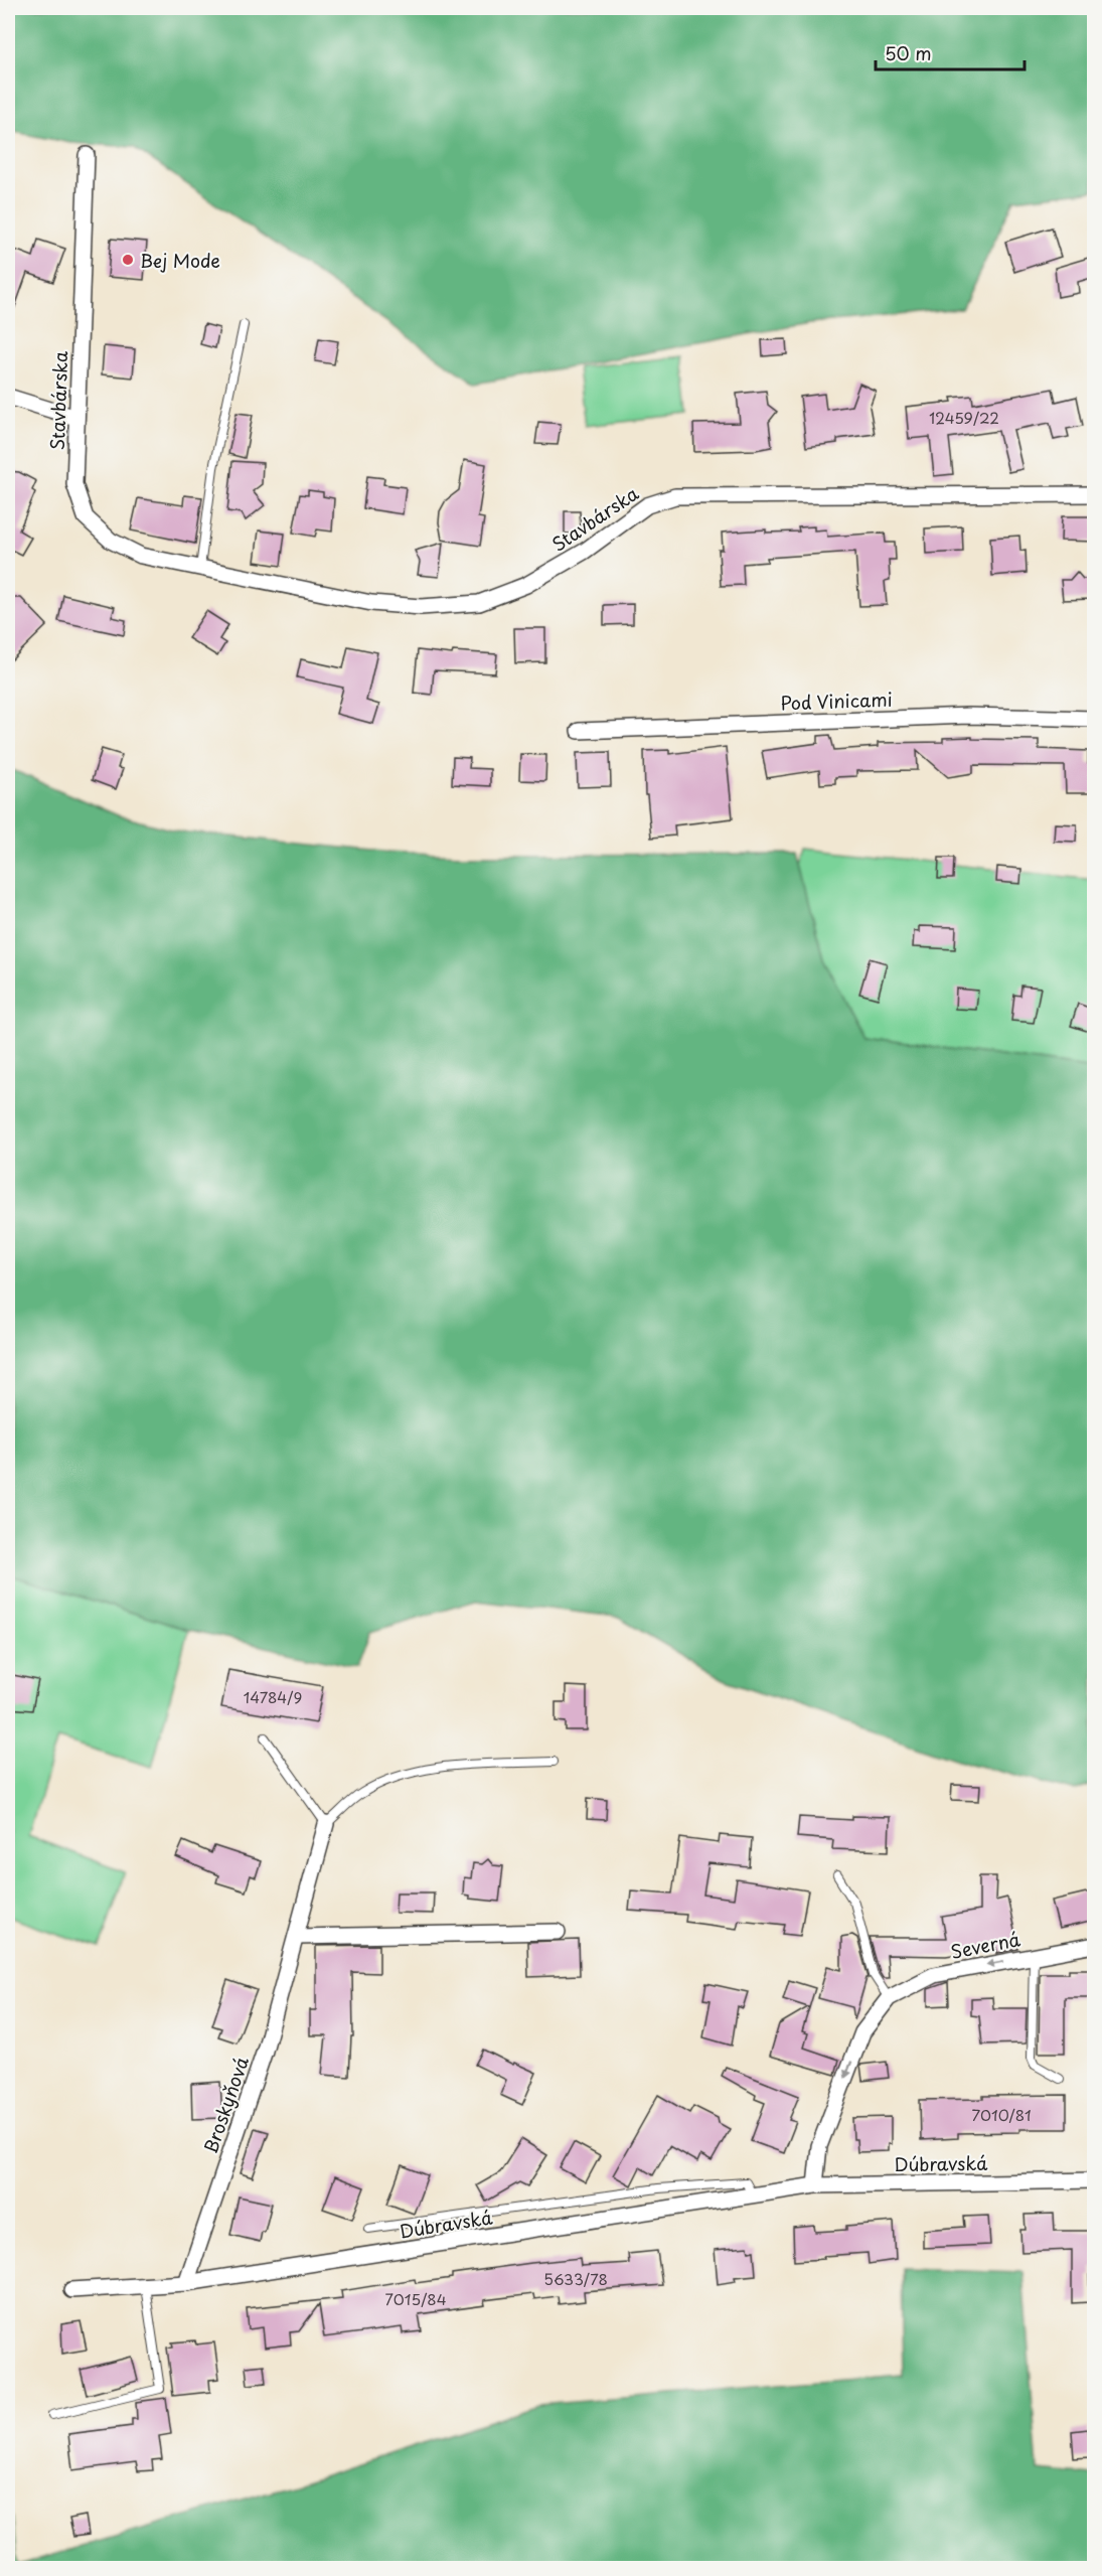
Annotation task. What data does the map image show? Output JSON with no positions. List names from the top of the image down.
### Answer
{
  "streets": {
    "street": [
      "Stavbárska",
      "Pod Vinicami",
      "Severná",
      "Broskyňová",
      "Dúbravská"
    ]
  },
  "crossings": [
    ["Severná", "Dúbravská"],
    ["Broskyňová", "Dúbravská"]
  ],
  "one_way": ["Severná"],
  "places": ["Bej Mode"],
  "house_numbers": [
    "12459/22",
    "14784/9",
    "7010/81",
    "5633/78",
    "7015/84"
  ],
  "scale_bar": "50 m"
}
